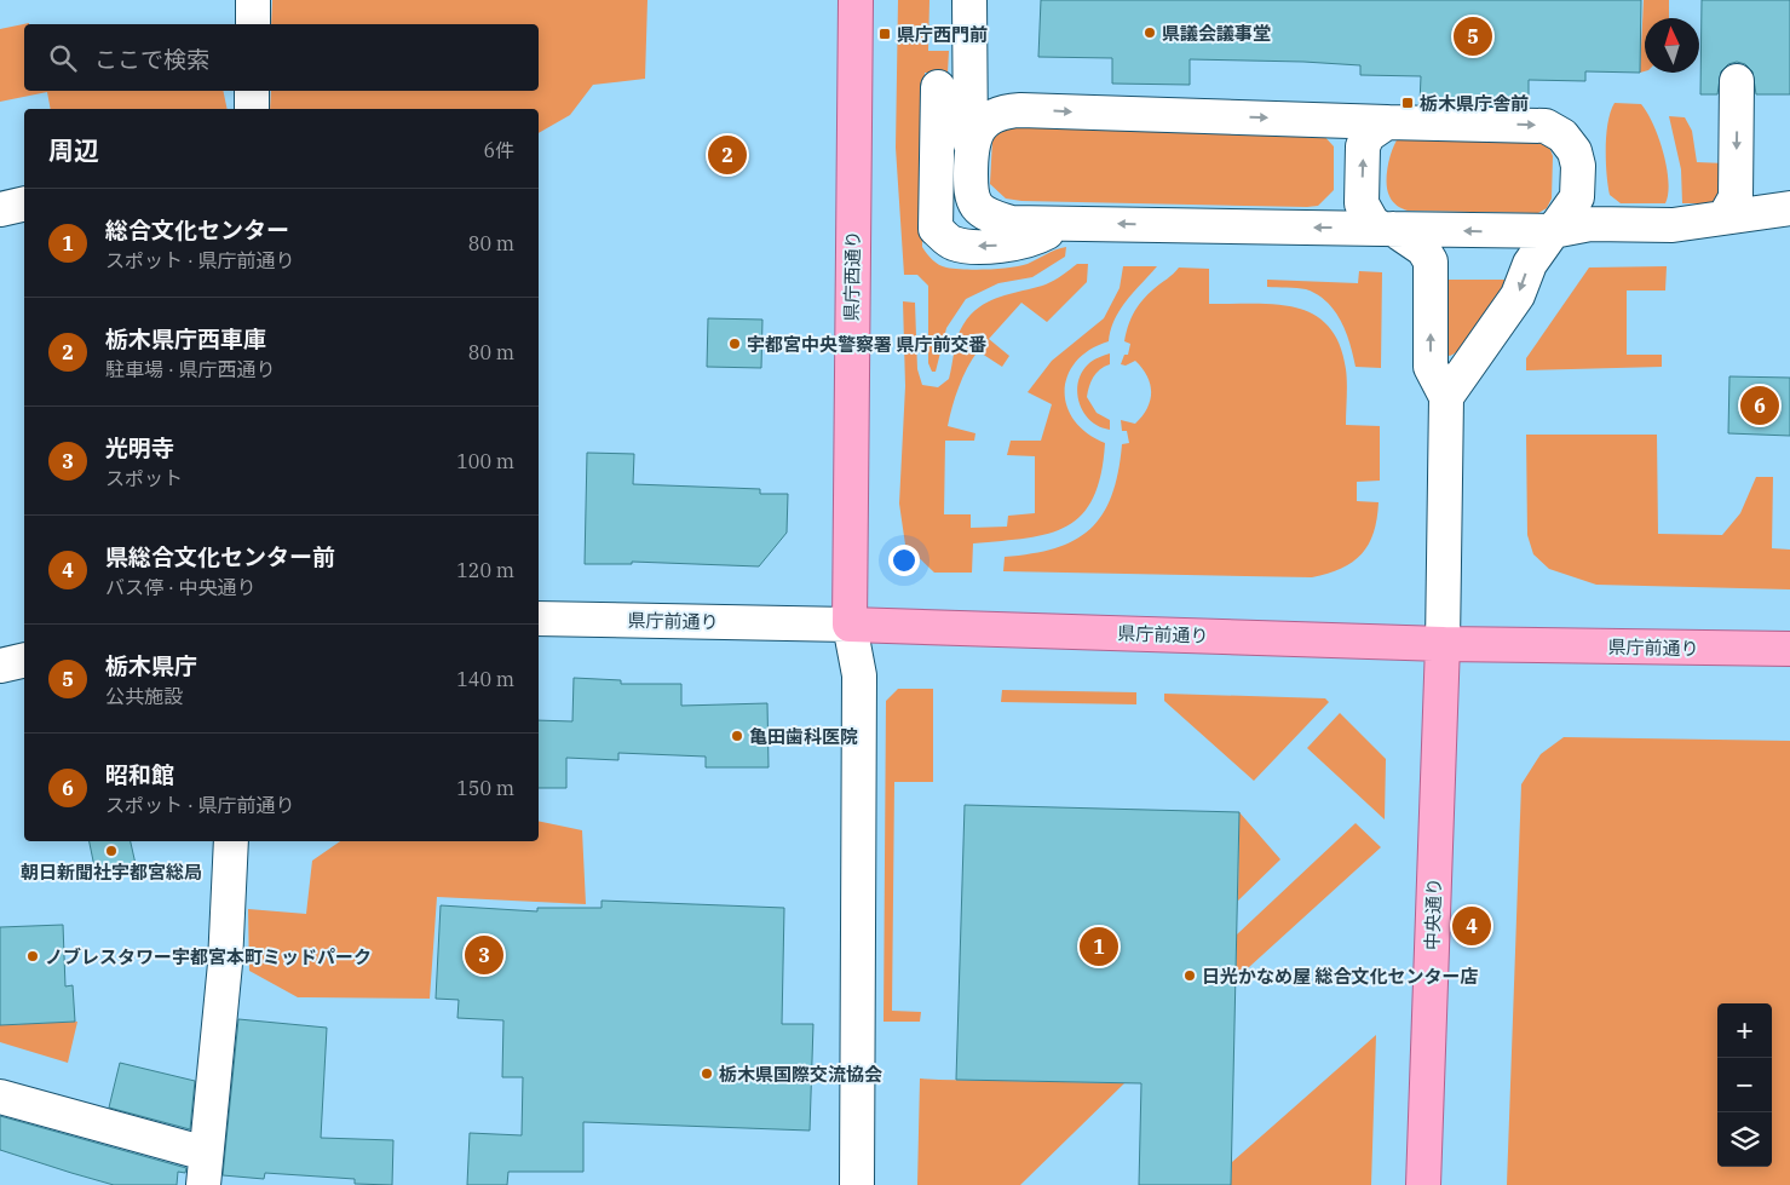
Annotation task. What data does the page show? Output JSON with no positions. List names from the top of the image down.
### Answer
{
  "streets": {
    "main road": ["県庁西通り", "県庁前通り", "中央通り"]
  },
  "crossings": [
    ["県庁西通り", "県庁前通り"],
    ["県庁前通り", "中央通り"]
  ],
  "places": {
    "other": [
      "県議会議事堂",
      "宇都宮中央警察署 県庁前交番",
      "亀田歯科医院",
      "朝日新聞社宇都宮総局",
      "ノブレスタワー宇都宮本町ミッドパーク",
      "日光かなめ屋 総合文化センター店",
      "栃木県国際交流協会"
    ],
    "transit": ["県庁西門前", "栃木県庁舎前"]
  },
  "north": "top",
  "page": {
    "pins": [
      "5",
      "2",
      "6",
      "4",
      "1",
      "3"
    ],
    "search": "ここで検索",
    "heading": ["周辺", "6件"],
    "list": [
      {
        "mark": "1",
        "name": "総合文化センター",
        "note": "スポット · 県庁前通り",
        "value": "80 m"
      },
      {
        "mark": "2",
        "name": "栃木県庁西車庫",
        "note": "駐車場 · 県庁西通り",
        "value": "80 m"
      },
      {
        "mark": "3",
        "name": "光明寺",
        "note": "スポット",
        "value": "100 m"
      },
      {
        "mark": "4",
        "name": "県総合文化センター前",
        "note": "バス停 · 中央通り",
        "value": "120 m"
      },
      {
        "mark": "5",
        "name": "栃木県庁",
        "note": "公共施設",
        "value": "140 m"
      },
      {
        "mark": "6",
        "name": "昭和館",
        "note": "スポット · 県庁前通り",
        "value": "150 m"
      }
    ],
    "map_buttons": ["+", "−"]
  }
}
